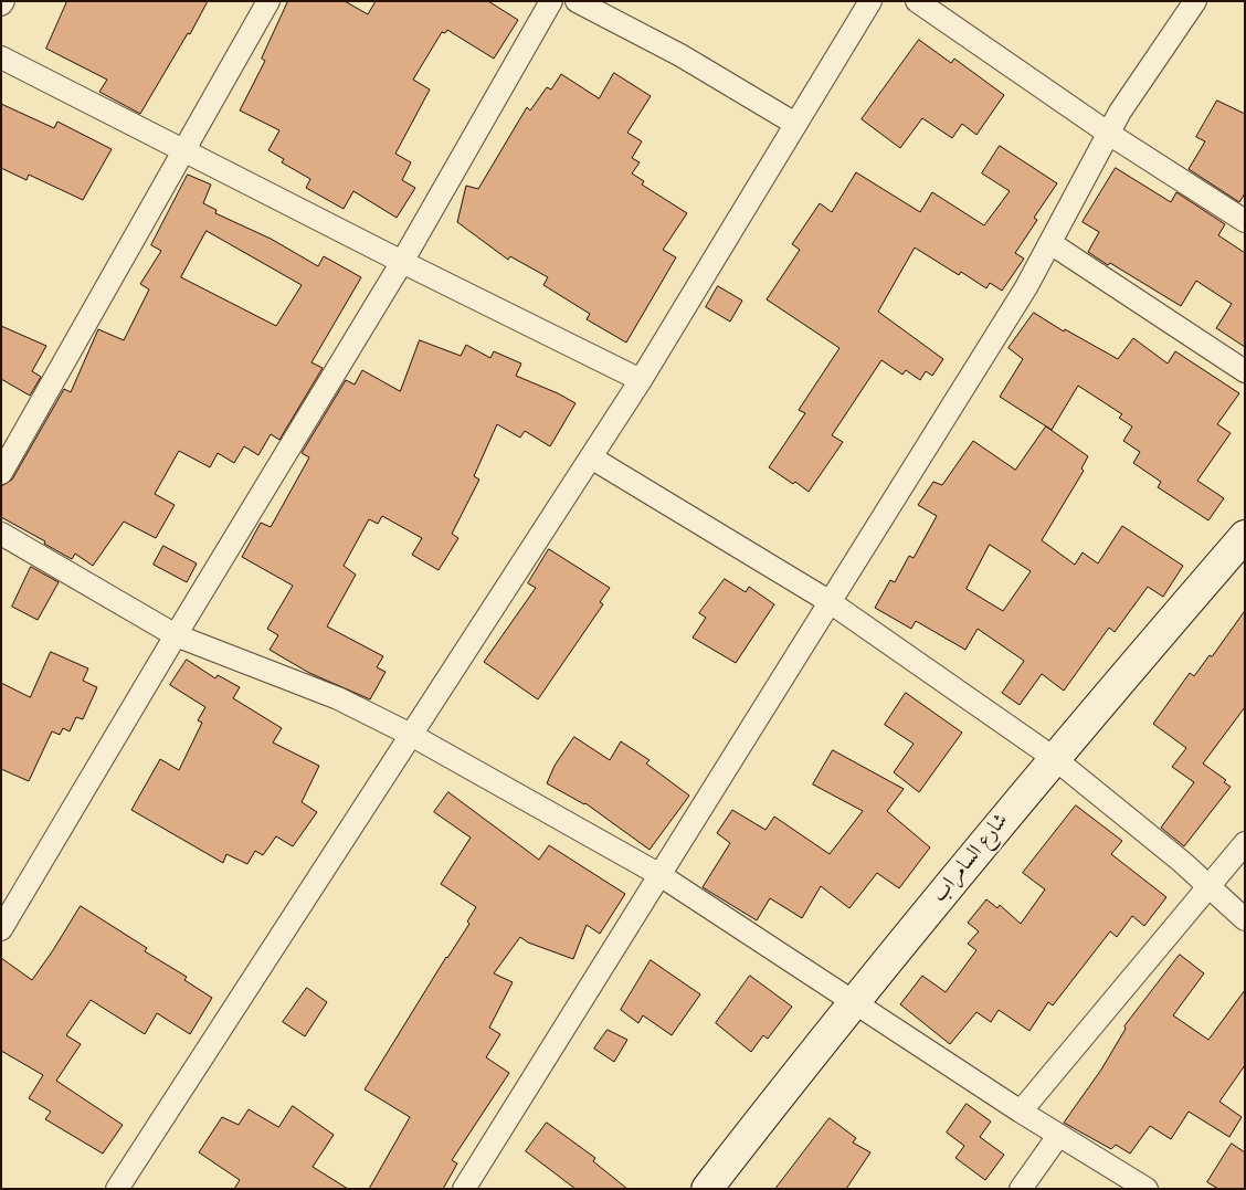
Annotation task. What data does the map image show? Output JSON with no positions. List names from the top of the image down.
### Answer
{
  "streets": {
    "street": ["شارع السامراب"]
  }
}
